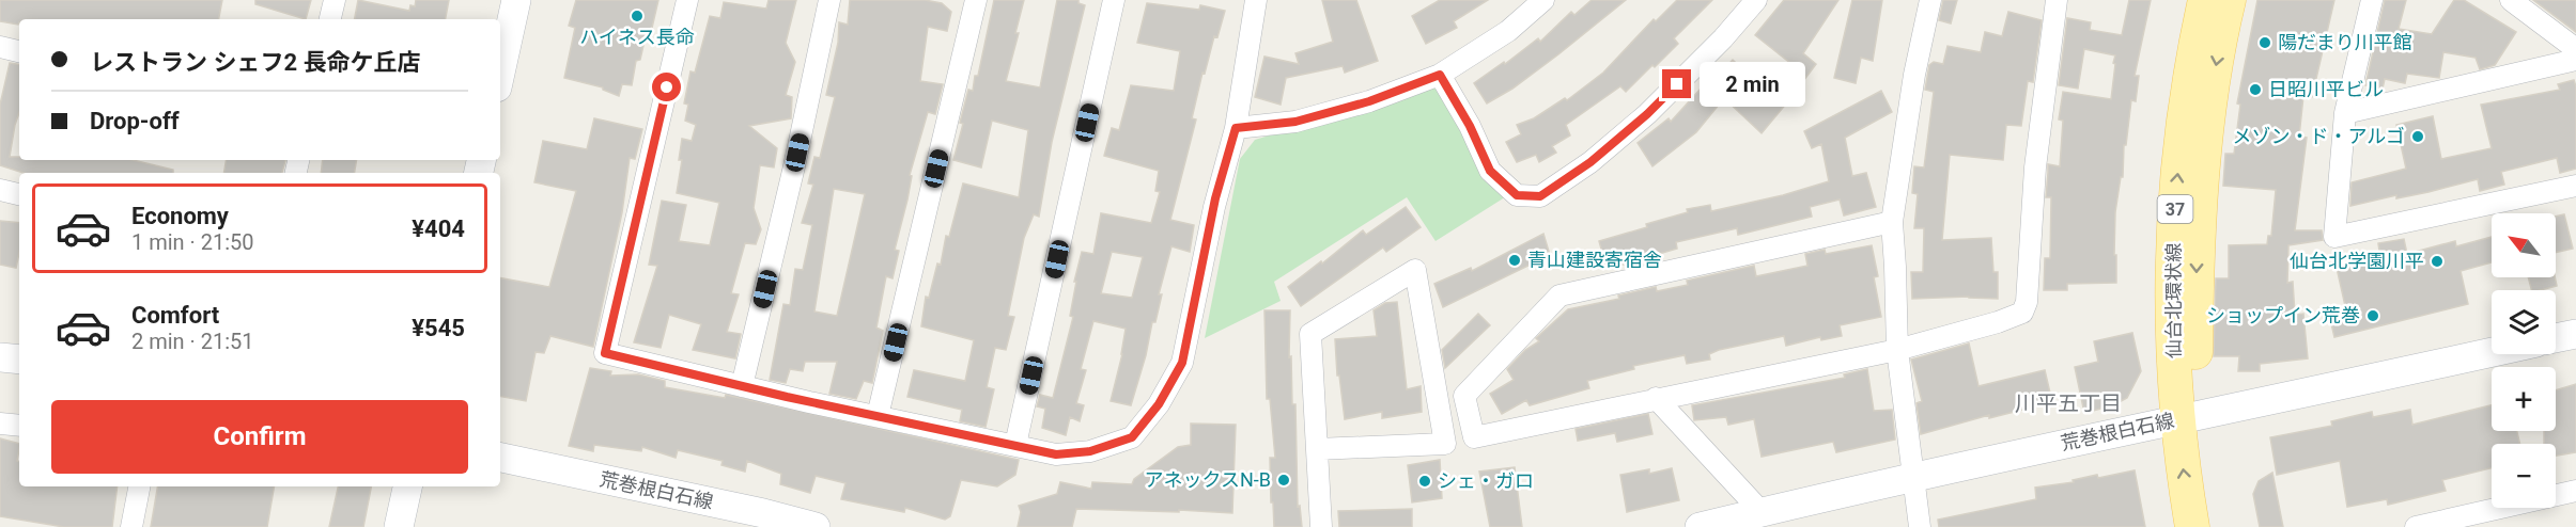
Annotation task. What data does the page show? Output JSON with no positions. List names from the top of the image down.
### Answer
{
  "streets": {
    "main road": ["37", "仙台北環状線"],
    "street": ["荒巻根白石線"]
  },
  "crossings": [
    ["仙台北環状線", "荒巻根白石線"]
  ],
  "districts": ["川平五丁目"],
  "places": [
    "ハイネス長命",
    "陽だまり川平館",
    "日昭川平ビル",
    "メゾン・ド・アルゴ",
    "青山建設寄宿舎",
    "仙台北学園川平",
    "ショップイン荒巻",
    "アネックスN-B",
    "シェ・ガロ"
  ],
  "north": "top left",
  "page": {
    "banner": ["レストラン シェフ2 長命ケ丘店", "Drop-off"],
    "bubble": "2 min",
    "list": [
      {
        "name": "Economy",
        "note": "1 min · 21:50",
        "value": "¥404"
      },
      {
        "name": "Comfort",
        "note": "2 min · 21:51",
        "value": "¥545"
      }
    ],
    "map_buttons": ["+", "−"],
    "buttons": "Confirm"
  }
}
